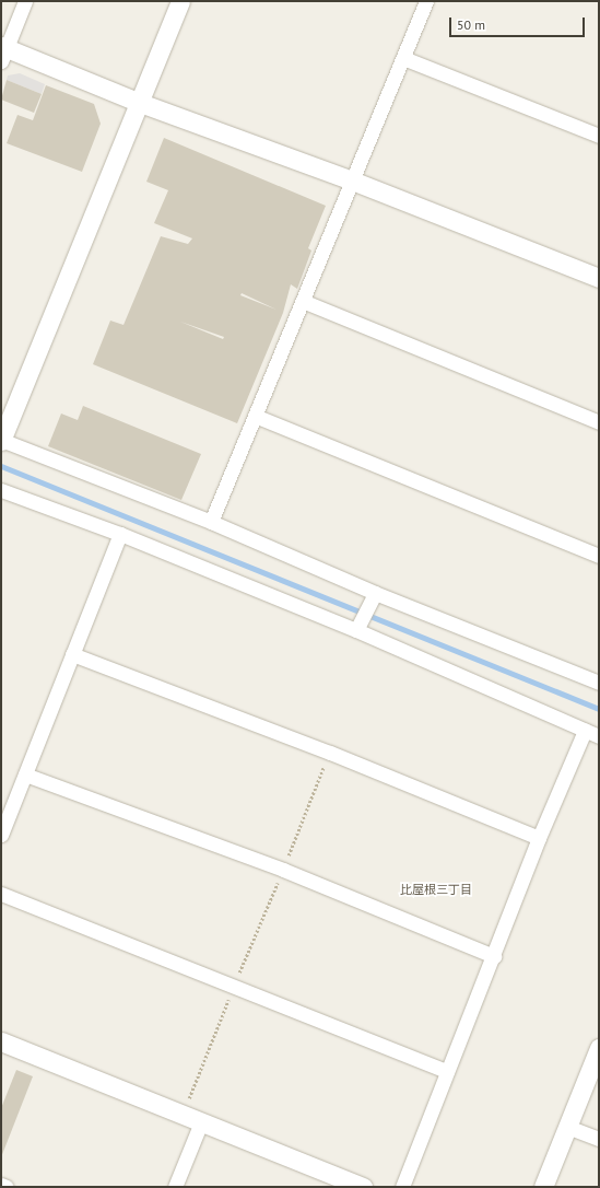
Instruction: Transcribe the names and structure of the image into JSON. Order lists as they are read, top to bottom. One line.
{"districts":["比屋根三丁目"],"scale_bar":"50 m"}
